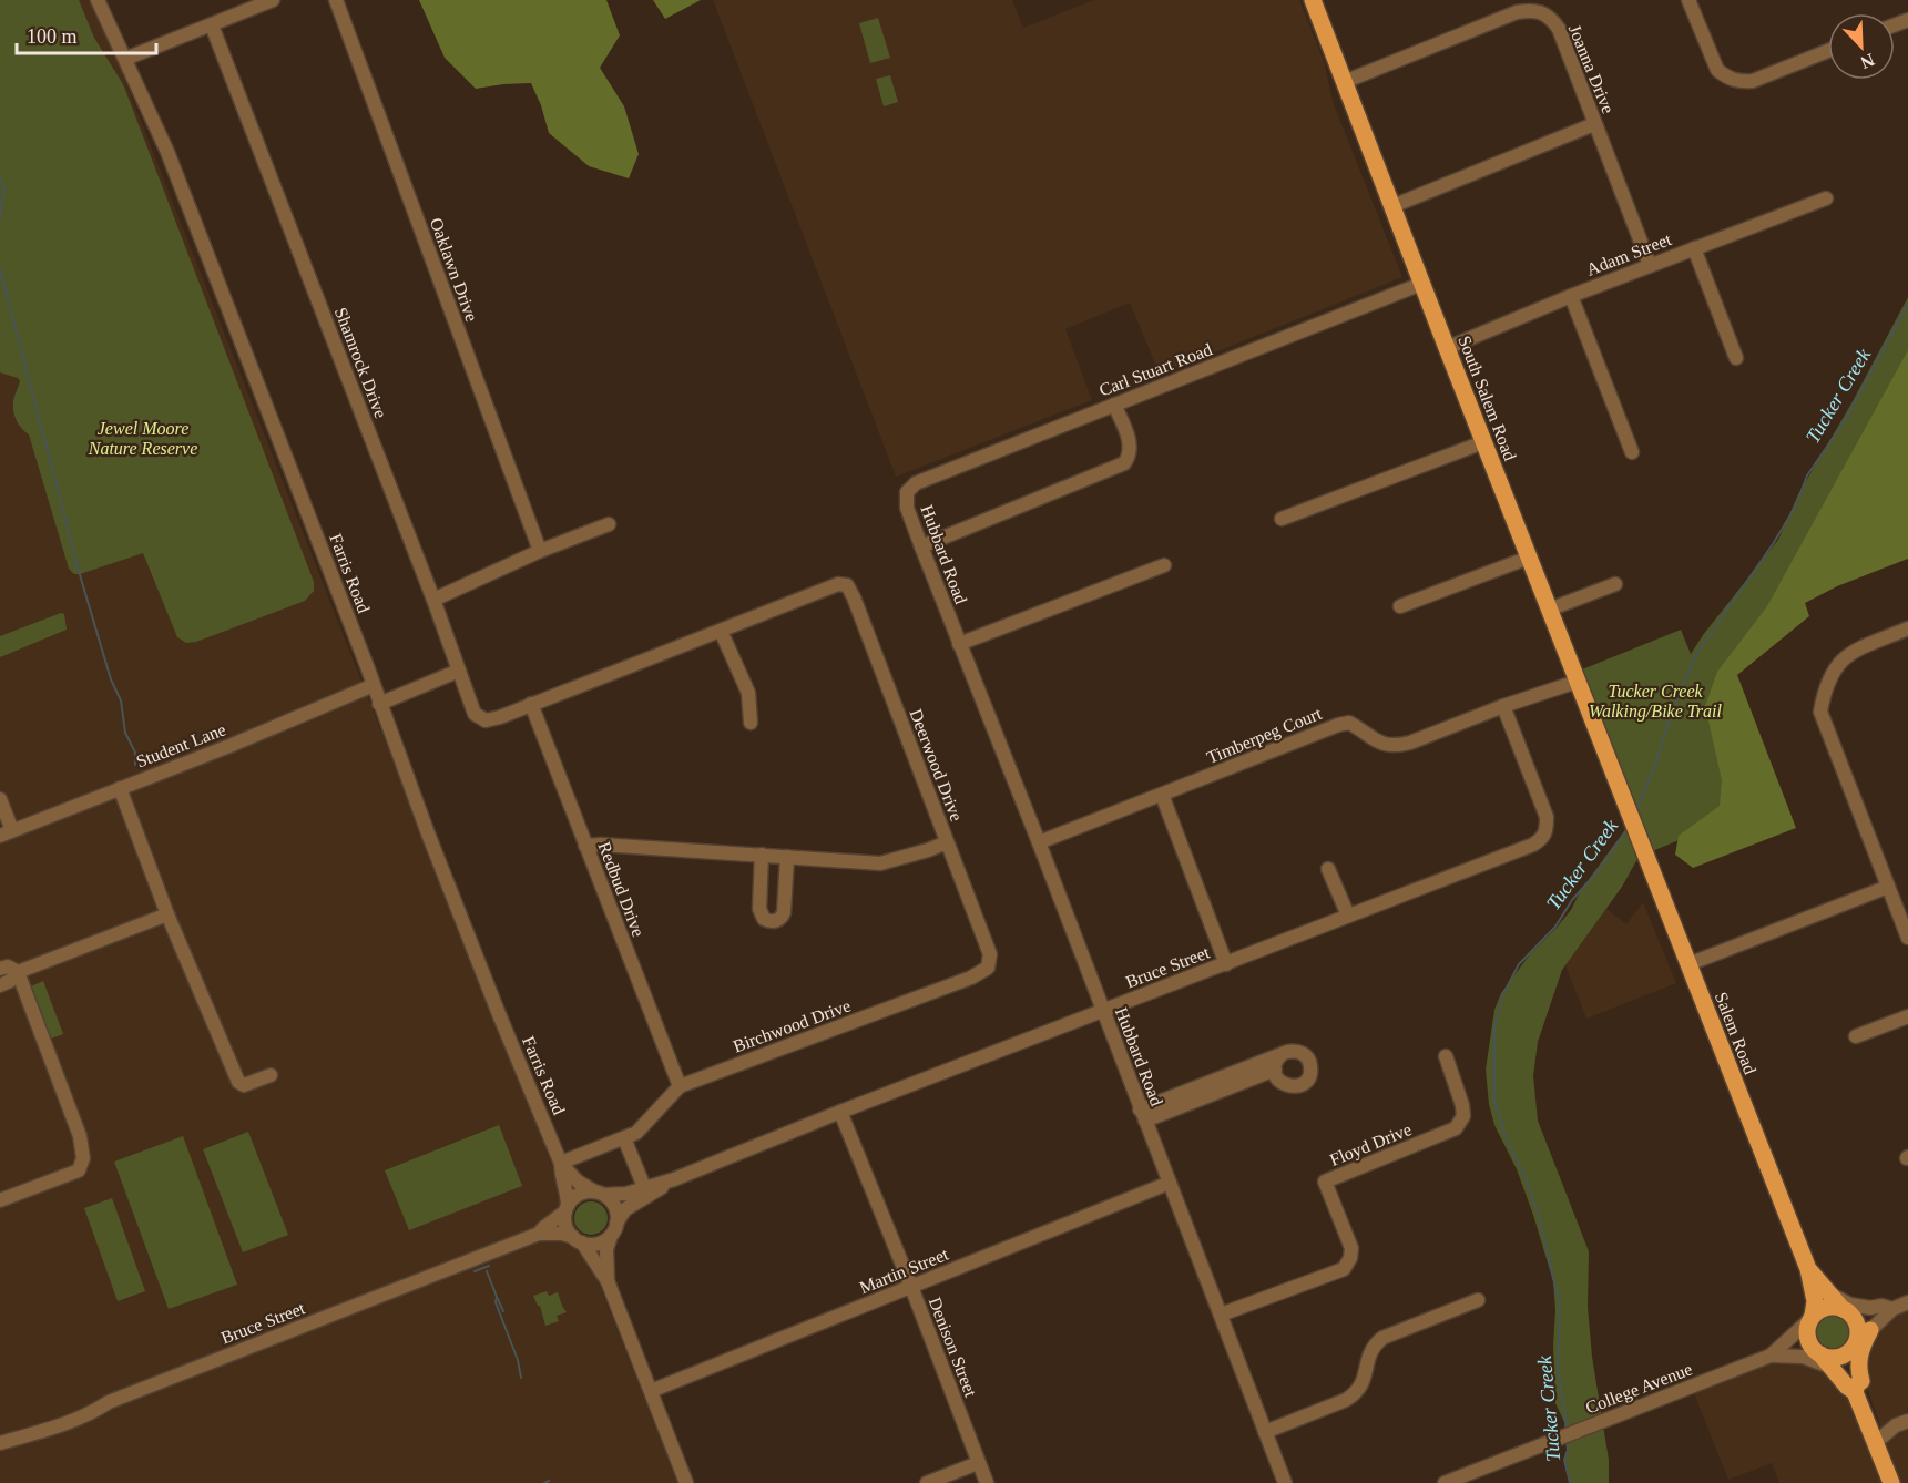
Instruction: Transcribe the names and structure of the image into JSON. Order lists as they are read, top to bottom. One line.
{"streets":{"main road":["South Salem Road","Salem Road"],"street":["Joanna Drive","Adam Street","Oaklawn Drive","Shamrock Drive","Carl Stuart Road","Hubbard Road","Farris Road","Timberpeg Court","Student Lane","Deerwood Drive","Redbud Drive","Bruce Street","Birchwood Drive","Floyd Drive","Martin Street","Denison Street","College Avenue"]},"crossings":[["Joanna Drive","Adam Street"],["Joanna Drive","South Salem Road"],["Adam Street","South Salem Road"],["Shamrock Drive","Redbud Drive"],["Carl Stuart Road","South Salem Road"],["Carl Stuart Road","Hubbard Road"],["South Salem Road","Timberpeg Court"],["South Salem Road","Salem Road"],["Hubbard Road","Timberpeg Court"],["Hubbard Road","Bruce Street"],["Hubbard Road","Floyd Drive"],["Hubbard Road","Martin Street"],["Farris Road","Student Lane"],["Farris Road","Bruce Street"],["Farris Road","Birchwood Drive"],["Timberpeg Court","Bruce Street"],["Deerwood Drive","Birchwood Drive"],["Redbud Drive","Birchwood Drive"],["Bruce Street","Denison Street"],["Salem Road","College Avenue"],["Martin Street","Denison Street"]],"water":["Tucker Creek"],"parks":["Jewel Moore Nature Reserve","Tucker Creek Walking/Bike Trail"],"scale_bar":"100 m","north":"bottom right"}
